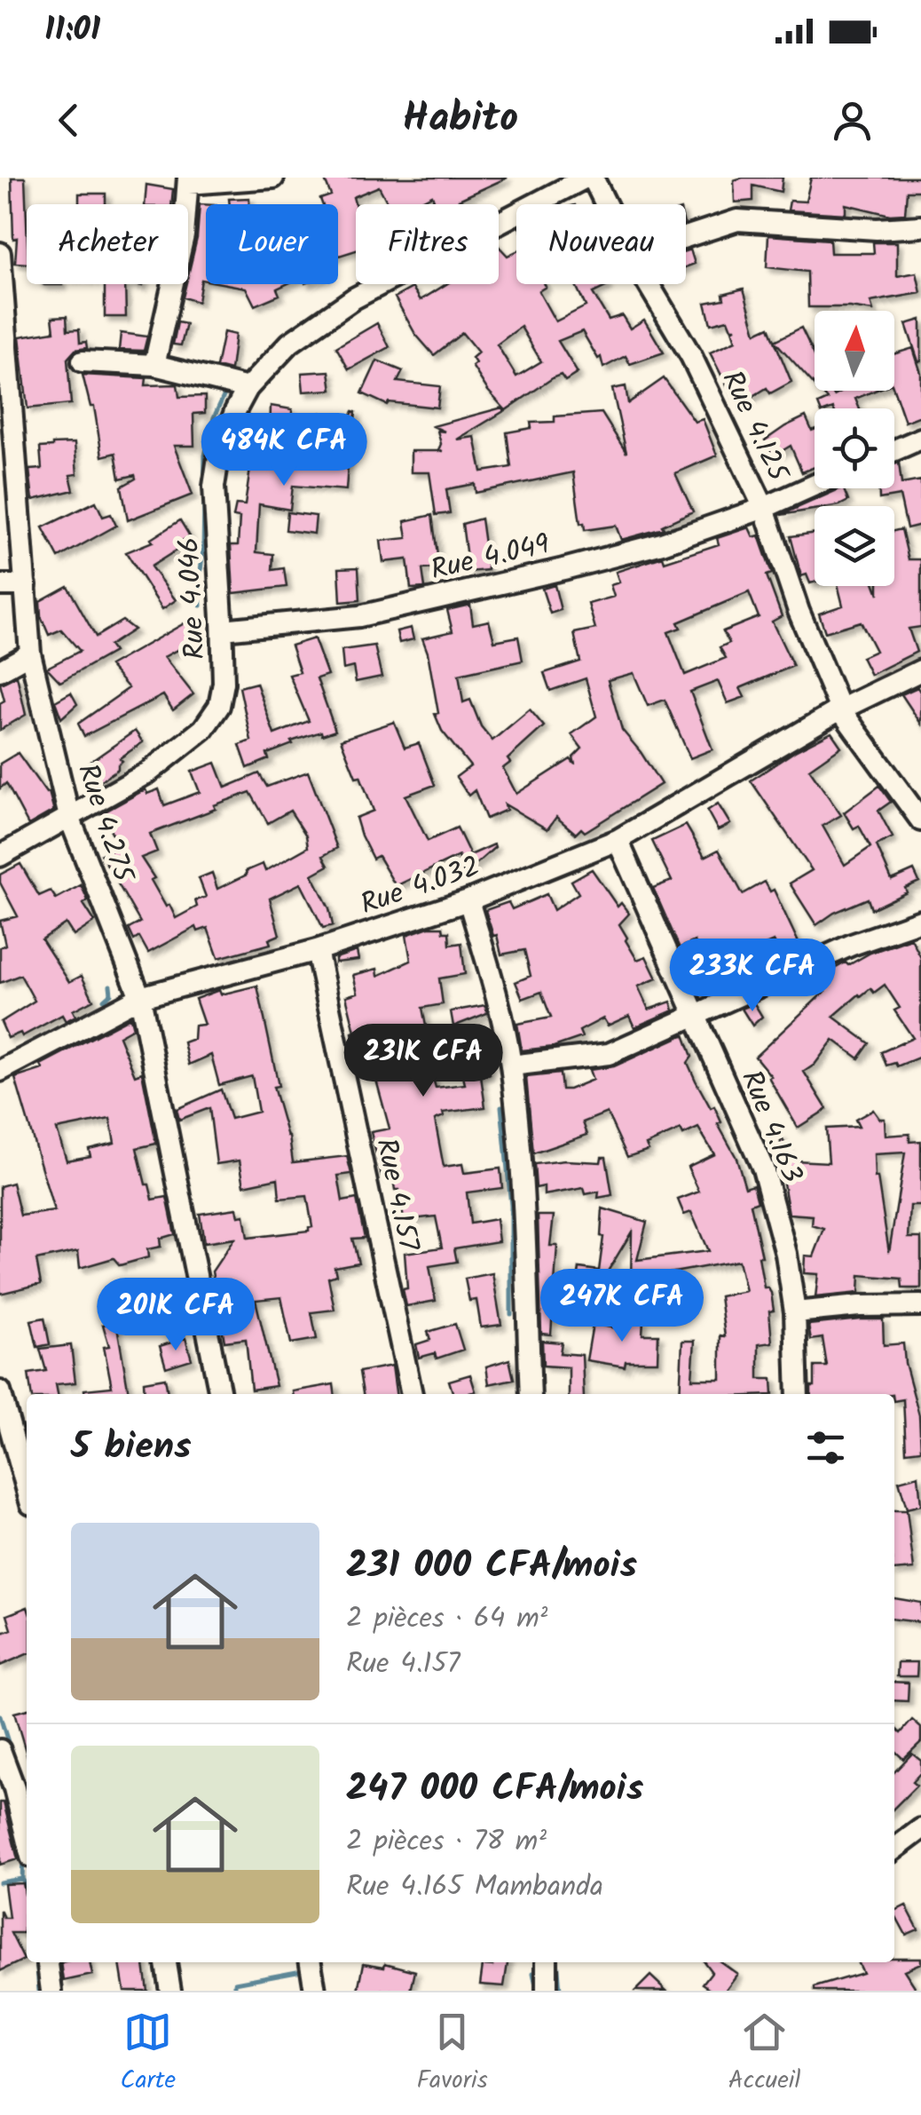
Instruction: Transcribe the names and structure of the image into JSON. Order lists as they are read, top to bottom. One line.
{"streets":{"street":["Rue 4.125","Rue 4.049","Rue 4.046","Rue 4.275","Rue 4.032","Rue 4.163","Rue 4.157"]},"crossings":[["Rue 4.125","Rue 4.049"],["Rue 4.125","Rue 4.046"],["Rue 4.125","Rue 4.032"],["Rue 4.049","Rue 4.046"],["Rue 4.046","Rue 4.275"],["Rue 4.275","Rue 4.032"],["Rue 4.032","Rue 4.163"],["Rue 4.032","Rue 4.157"]],"north":"top","page":{"status":"11:01","header":"Habito","chip":["Acheter","Louer","Filtres","Nouveau"],"price":["484K CFA","233K CFA","231K CFA","247K CFA","201K CFA"],"heading":"5 biens","list":[{"name":"231 000 CFA/mois","note":"2 pièces · 64 m² · Rue 4.157"},{"name":"247 000 CFA/mois","note":"2 pièces · 78 m² · Rue 4.165 Mambanda"}],"tabs":["Carte","Favoris","Accueil"]}}
